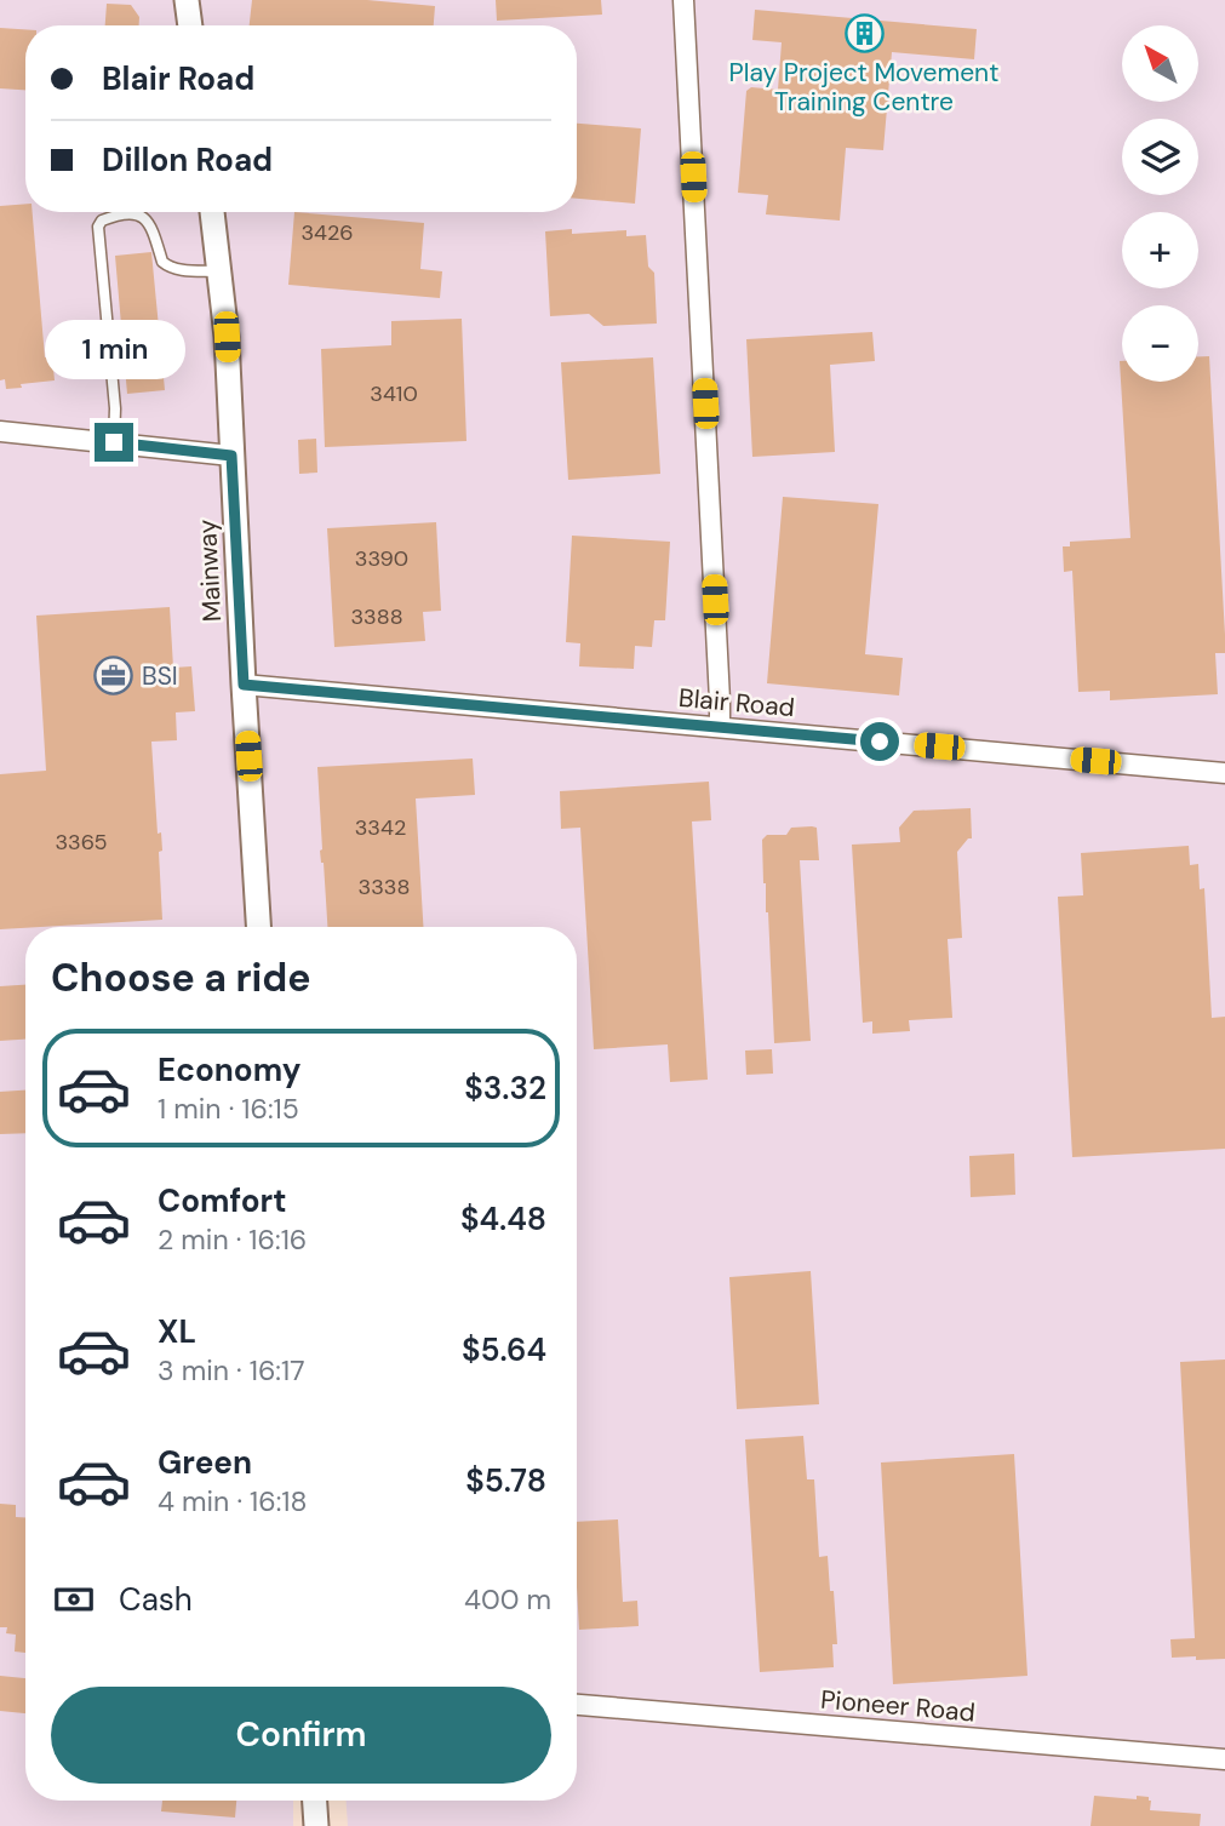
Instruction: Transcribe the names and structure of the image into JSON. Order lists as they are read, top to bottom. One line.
{"streets":{"street":["Mainway","Blair Road","Pioneer Road"]},"crossings":[["Mainway","Blair Road"]],"places":{"building":["Play Project Movement Training Centre"],"office":["BSI"]},"house_numbers":["3426","3410","3390","3388","3342","3365","3338"],"north":"top left","page":{"map_buttons":["+","−"],"banner":["Blair Road","Dillon Road"],"bubble":"1 min","heading":"Choose a ride","list":[{"name":"Economy","note":"1 min · 16:15","value":"$3.32"},{"name":"Comfort","note":"2 min · 16:16","value":"$4.48"},{"name":"XL","note":"3 min · 16:17","value":"$5.64"},{"name":"Green","note":"4 min · 16:18","value":"$5.78"}],"pay":["Cash","400 m"],"buttons":"Confirm"}}
